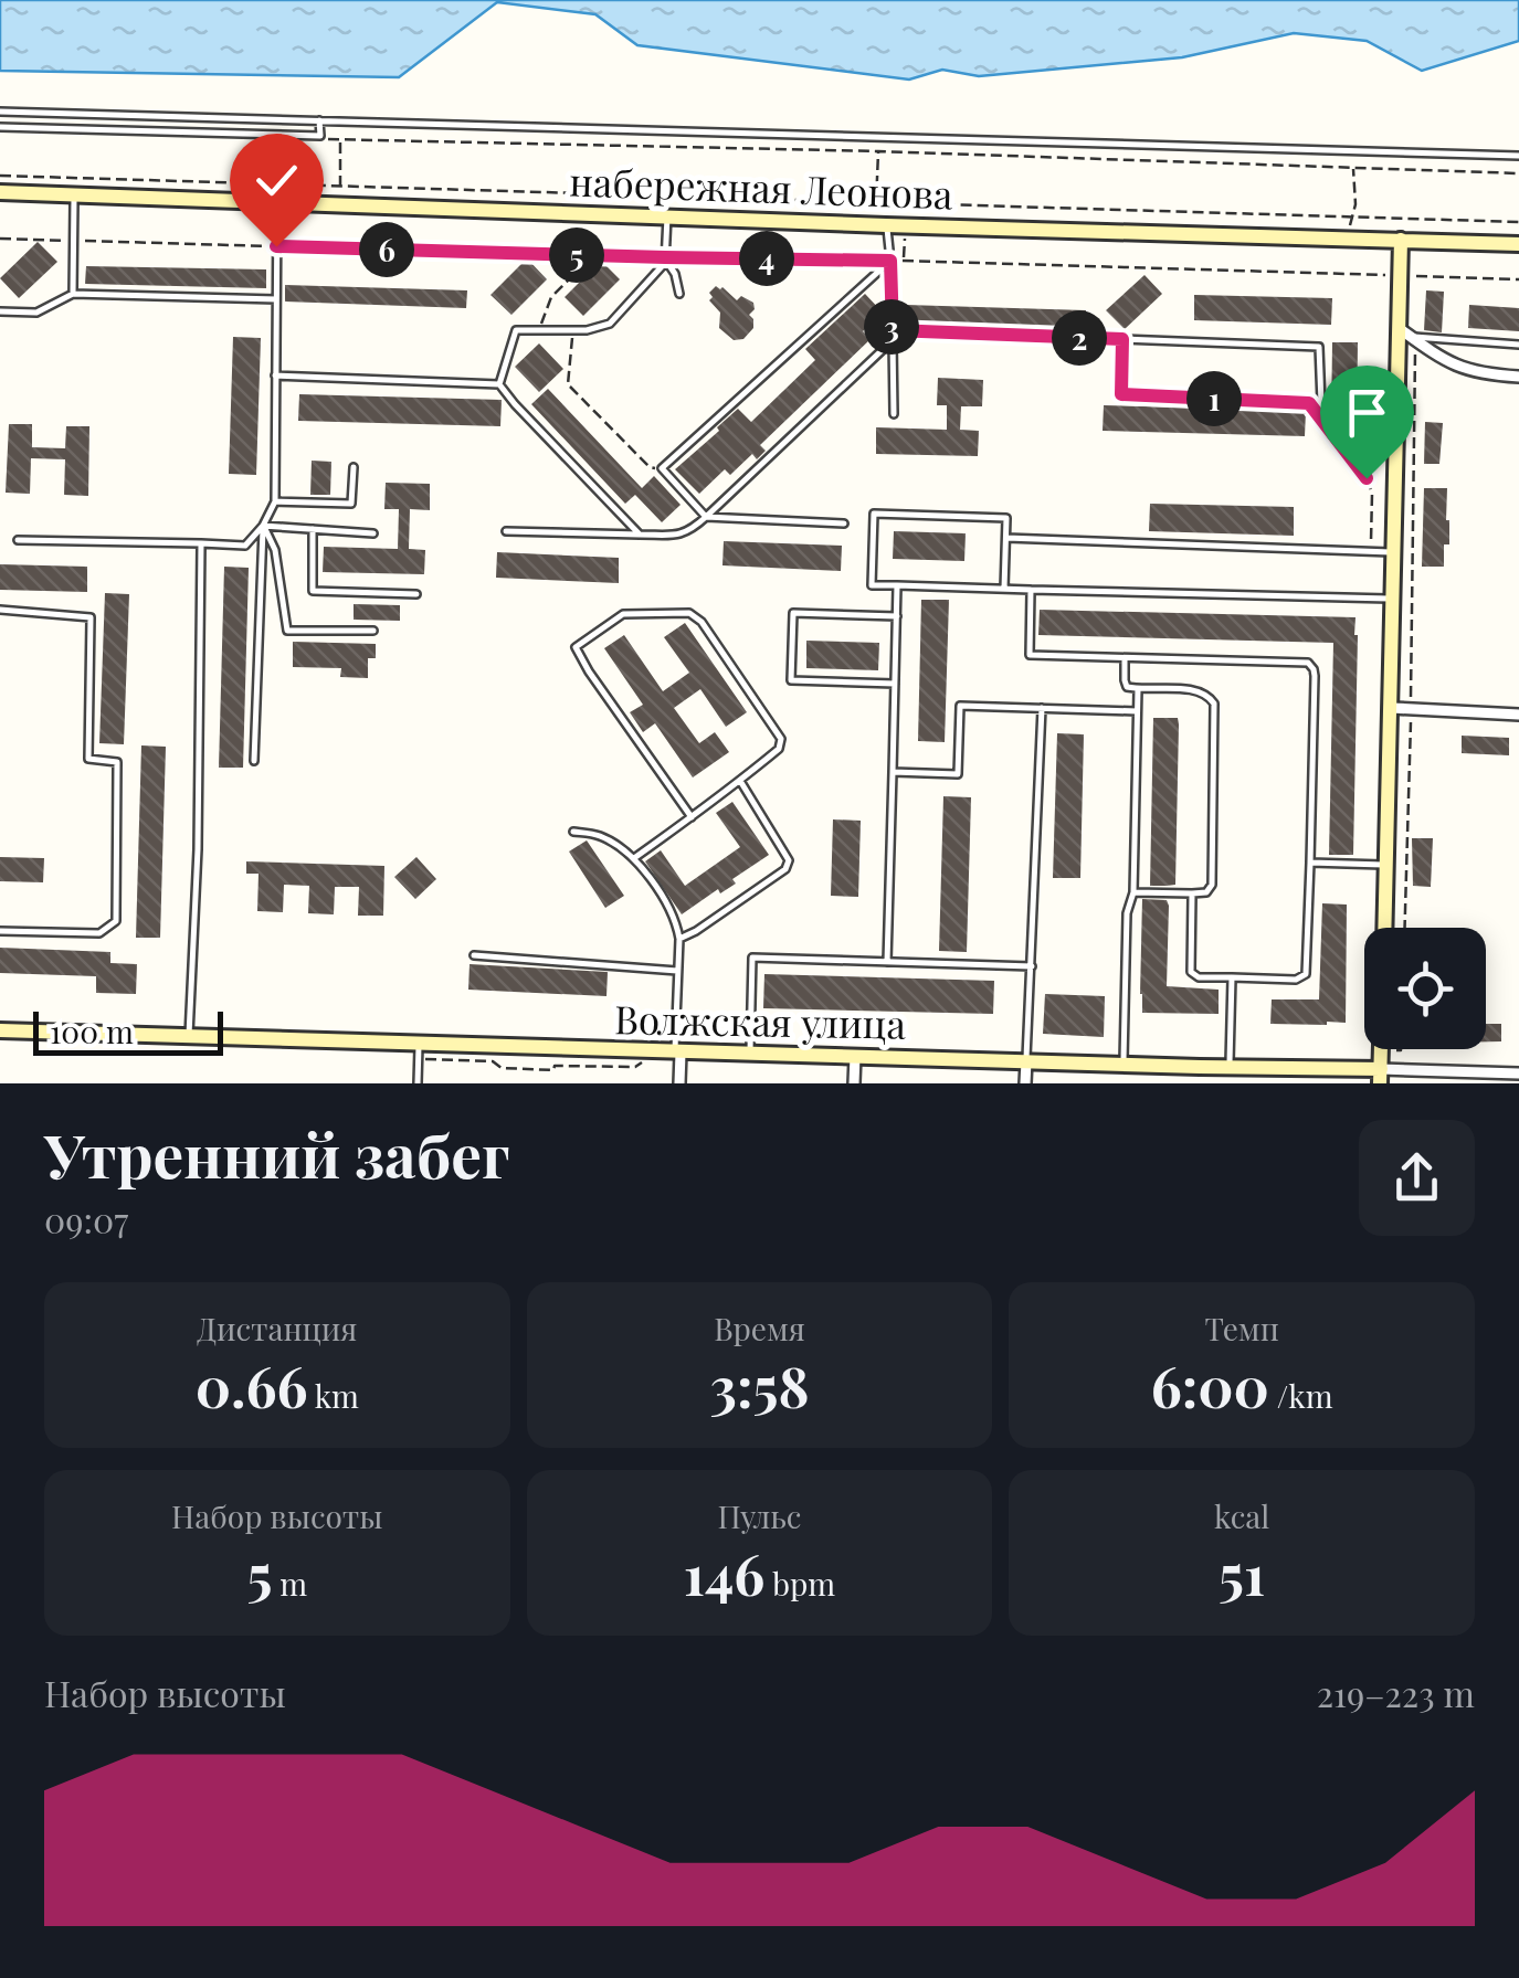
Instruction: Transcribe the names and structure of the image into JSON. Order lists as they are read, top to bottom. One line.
{"streets":{"street":["набережная Леонова","Волжская улица"]},"scale_bar":"100 m","page":{"pins":["6","5","4","3","2","1"],"scale":"100 m","heading":["Утренний забег","09:07"],"stats":[["Дистанция","0.66 km"],["Время","3:58"],["Темп","6:00 /km"],["Набор высоты","5 m"],["Пульс","146 bpm"],["kcal","51"]],"chart":["Набор высоты","219–223 m"]}}
